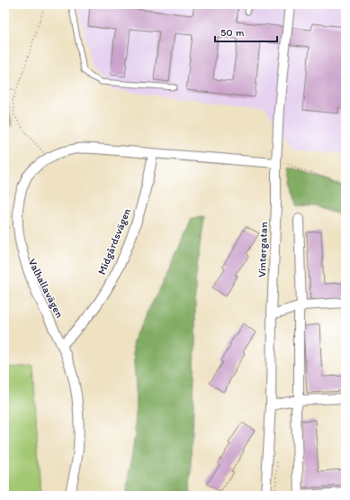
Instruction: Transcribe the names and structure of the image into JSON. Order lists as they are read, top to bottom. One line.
{"streets":{"street":["Midgårdsvägen","Vintergatan","Valhallavägen"]},"crossings":[["Midgårdsvägen","Valhallavägen"],["Vintergatan","Valhallavägen"]],"scale_bar":"50 m"}
